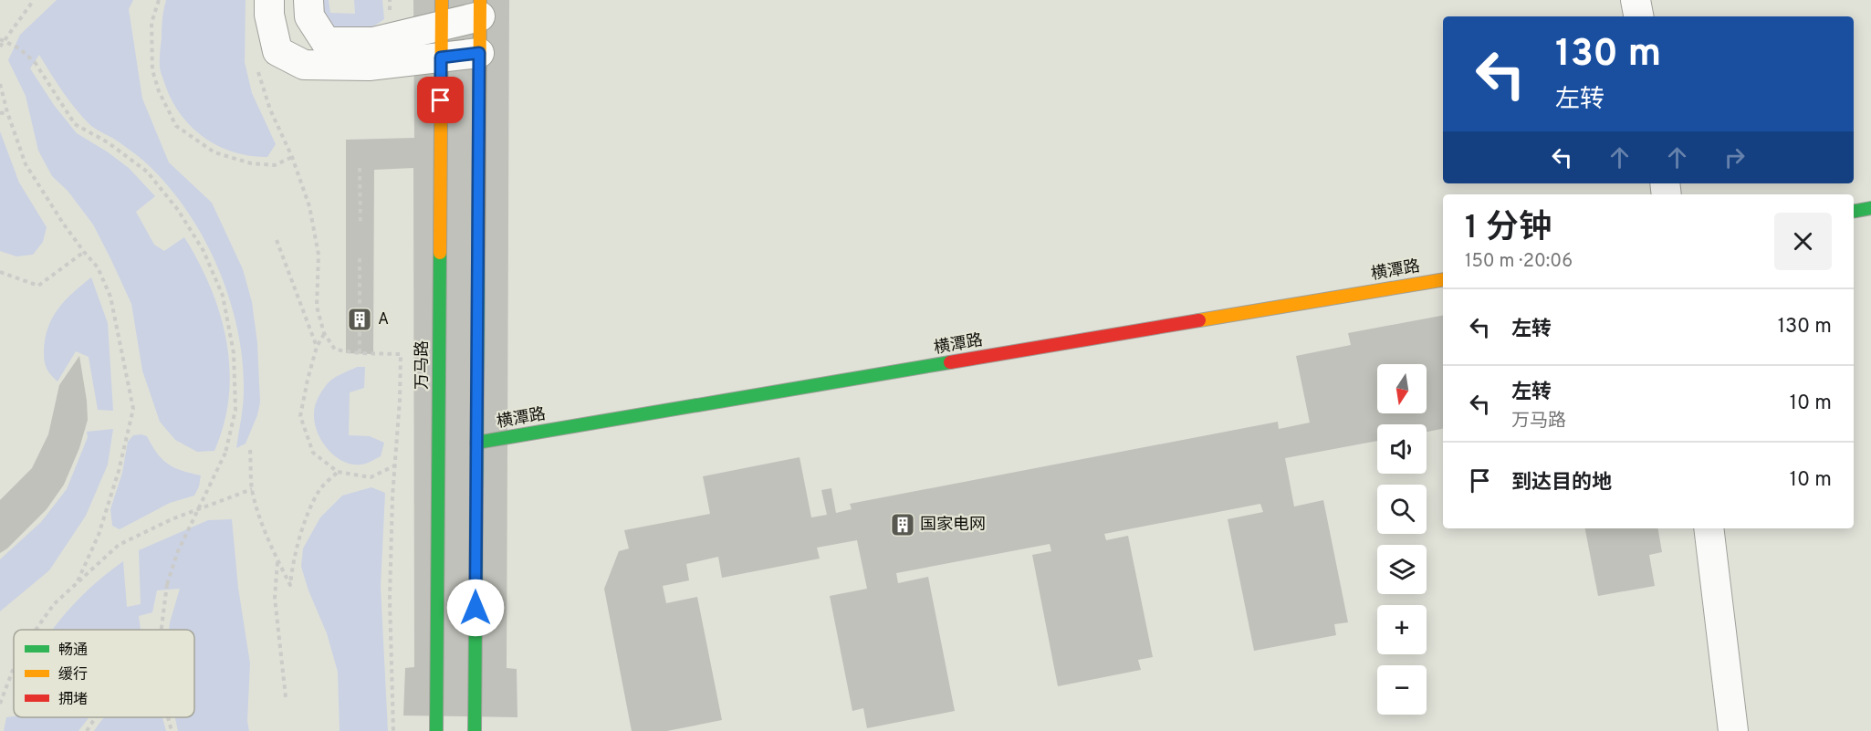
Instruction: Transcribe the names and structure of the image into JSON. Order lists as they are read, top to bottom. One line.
{"streets":{"main road":["横潭路","万马路"]},"places":{"building":["A","国家电网"]},"legend":["畅通","缓行","拥堵"],"north":"bottom","page":{"turn":["130 m","左转"],"heading":["1 分钟","150 m · 20:06"],"list":[{"name":"左转","value":"130 m"},{"name":"左转","note":"万马路","value":"10 m"},{"name":"到达目的地","value":"10 m"}],"map_buttons":["+","−"]}}
